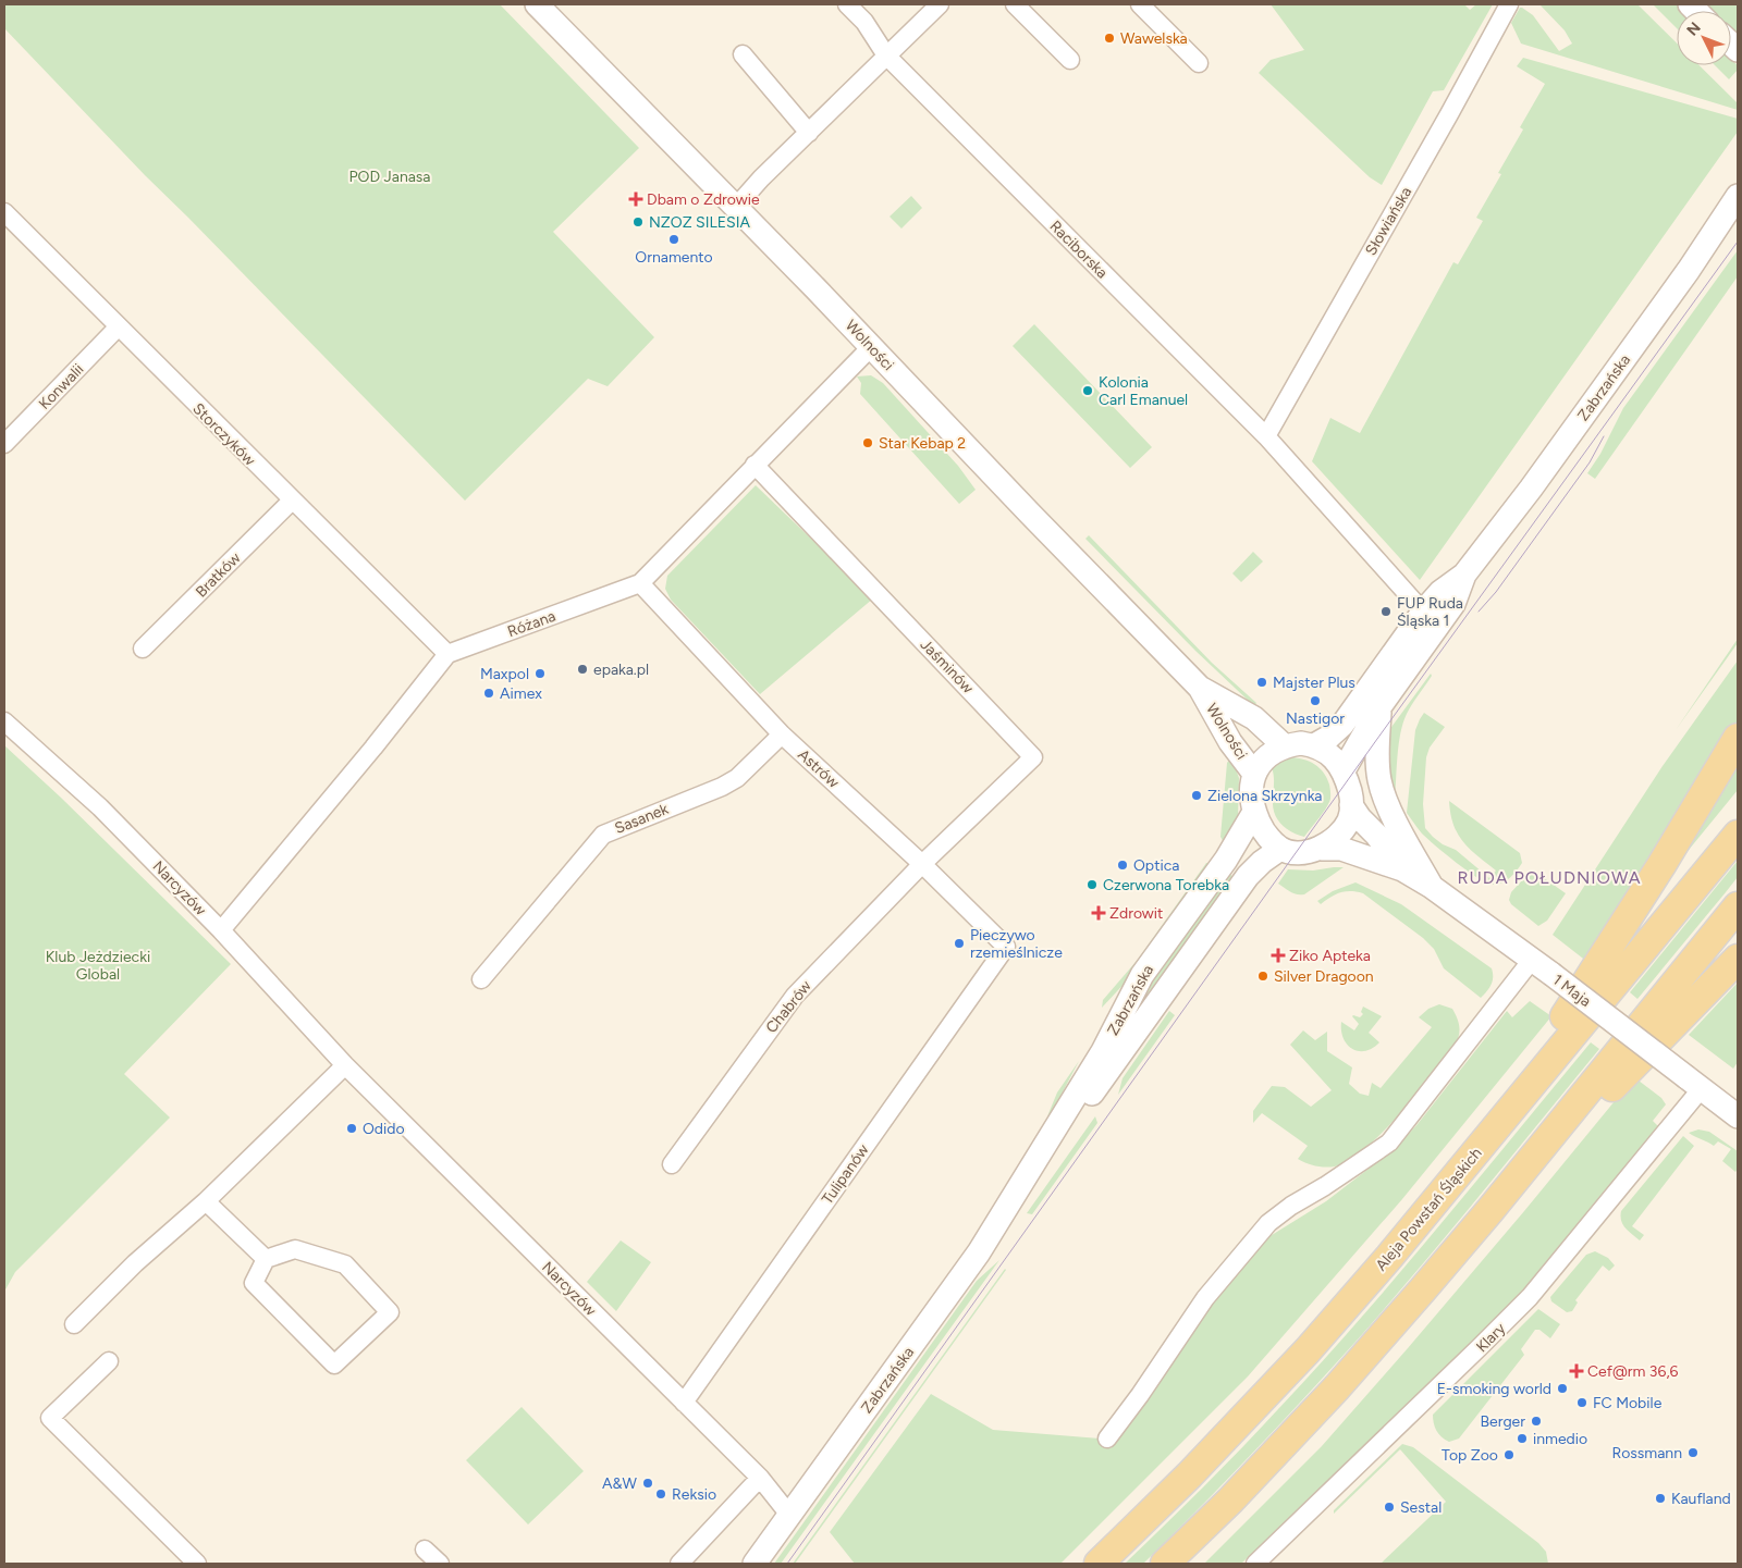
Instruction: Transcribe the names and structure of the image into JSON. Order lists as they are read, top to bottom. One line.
{"streets":{"main road":["Aleja Powstań Śląskich"],"street":["Słowiańska","Raciborska","Wolności","Konwalii","Zabrzańska","Storczyków","Bratków","Różana","Jaśminów","Astrów","Sasanek","Narcyzów","1 Maja","Chabrów","Tulipanów","Klary"]},"crossings":[["Słowiańska","Raciborska"],["Raciborska","Zabrzańska"],["Wolności","Zabrzańska"],["Wolności","Różana"],["Wolności","1 Maja"],["Konwalii","Storczyków"],["Zabrzańska","Narcyzów"],["Zabrzańska","1 Maja"],["Storczyków","Bratków"],["Storczyków","Różana"],["Różana","Jaśminów"],["Różana","Astrów"],["Jaśminów","Astrów"],["Jaśminów","Chabrów"],["Astrów","Sasanek"],["Astrów","Chabrów"],["Astrów","Tulipanów"],["Narcyzów","Tulipanów"],["1 Maja","Klary"]],"districts":["RUDA POŁUDNIOWA"],"parks":["POD Janasa","Klub Jeżdziecki Global"],"places":{"other":["Wawelska","NZOZ SILESIA","Ornamento","Kolonia Carl Emanuel","Star Kebap 2","FUP Ruda Śląska 1","epaka.pl","Maxpol","Majster Plus","Aimex","Nastigor","Zielona Skrzynka","Optica","Czerwona Torebka","Pieczywo rzemieślnicze","Silver Dragoon","Odido","E-smoking world","FC Mobile","Berger","inmedio","Rossmann","Top Zoo","A&W","Reksio","Kaufland","Sestal"],"health":["Dbam o Zdrowie","Zdrowit","Ziko Apteka","Cef@rm 36,6"]},"north":"top left"}
